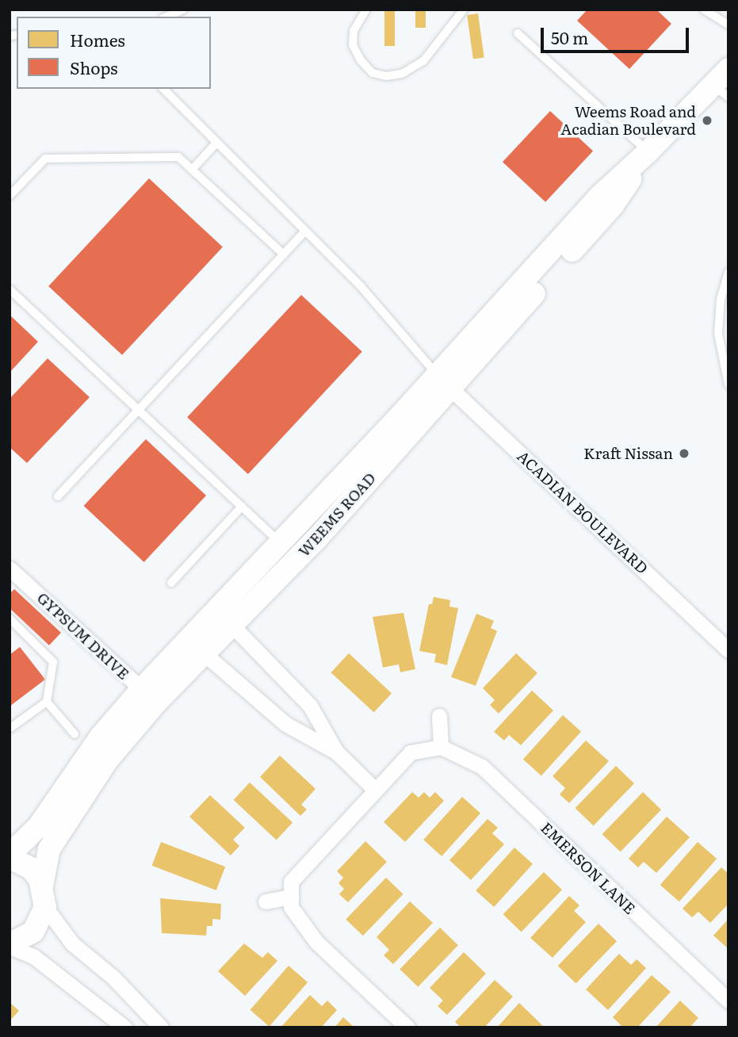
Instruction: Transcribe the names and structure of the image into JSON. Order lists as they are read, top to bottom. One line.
{"streets":{"street":["ACADIAN BOULEVARD","WEEMS ROAD","GYPSUM DRIVE","EMERSON LANE"]},"crossings":[["ACADIAN BOULEVARD","WEEMS ROAD"],["WEEMS ROAD","GYPSUM DRIVE"]],"places":["Weems Road and Acadian Boulevard","Kraft Nissan"],"legend":["Homes","Shops"],"scale_bar":"50 m"}
